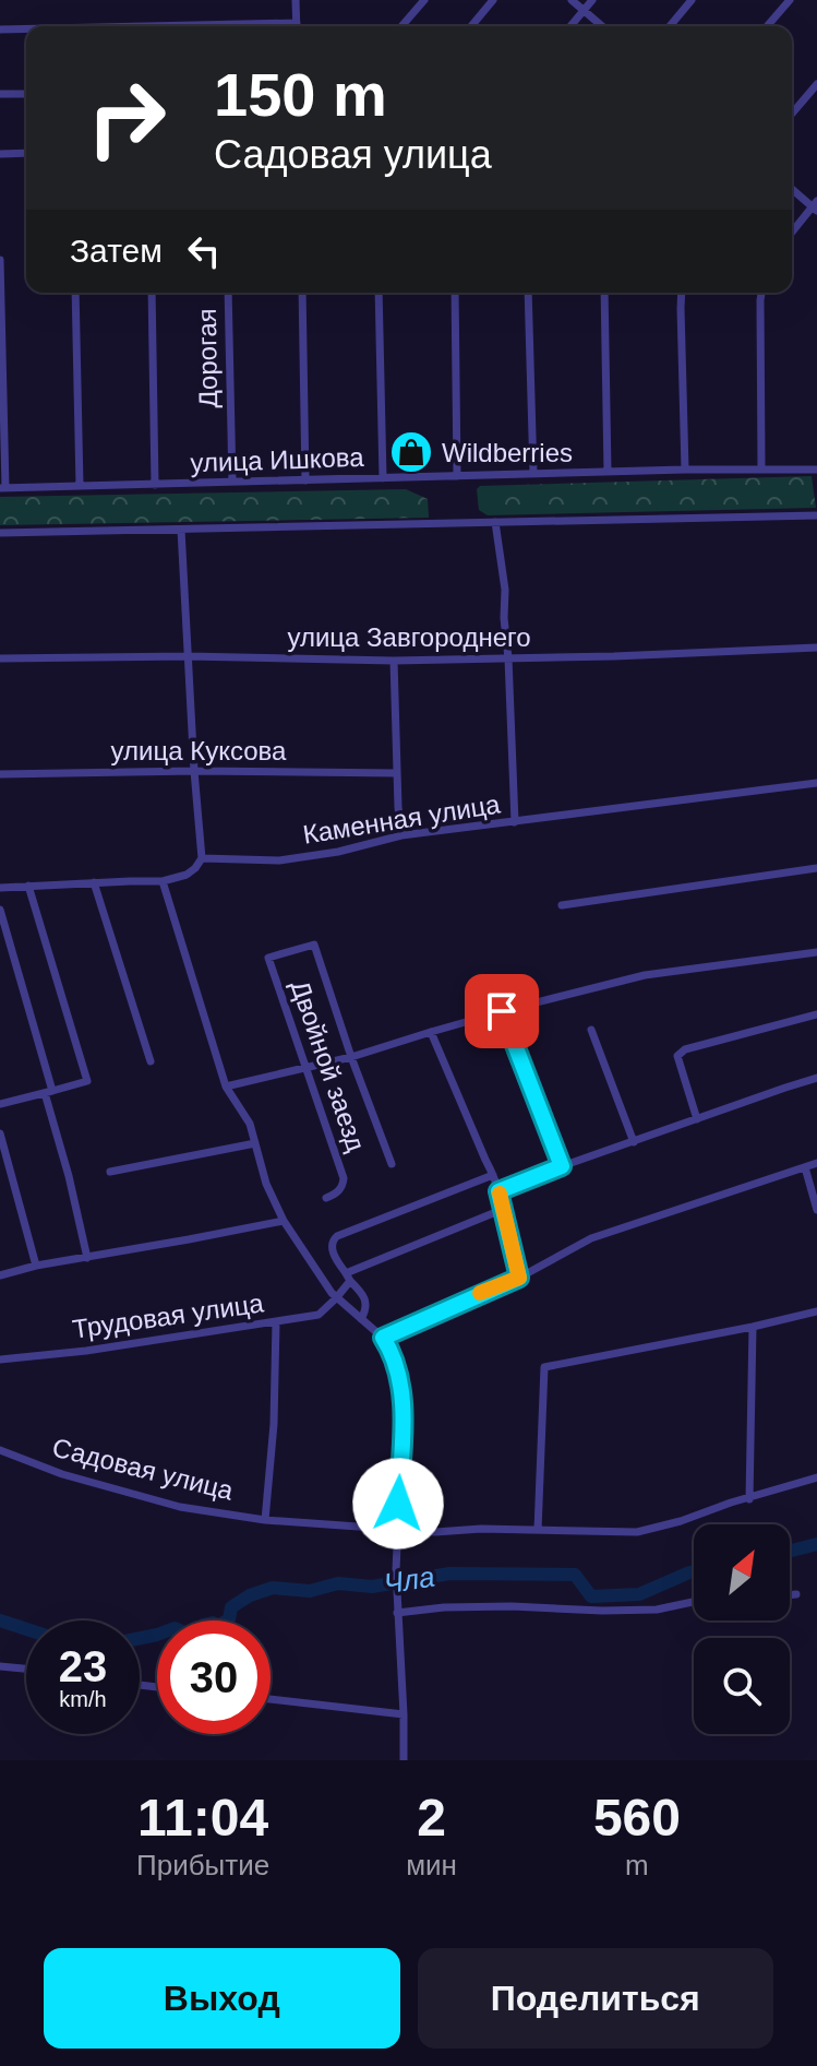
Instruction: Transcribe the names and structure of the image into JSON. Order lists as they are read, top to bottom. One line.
{"streets":{"street":["Дорогая","улица Ишкова","улица Завгороднего","улица Куксова","Каменная улица","Двойной заезд","Трудовая улица","Садовая улица"]},"crossings":[["Дорогая","улица Ишкова"]],"water":["Чла"],"places":{"shop":["Wildberries"]},"north":"top right","page":{"turn":["150 m","Садовая улица"],"then":"Затем","speed":"23 km/h","limit":"30","eta":["11:04","Прибытие","2","мин","560","m"],"buttons":["Выход","Поделиться"]}}
